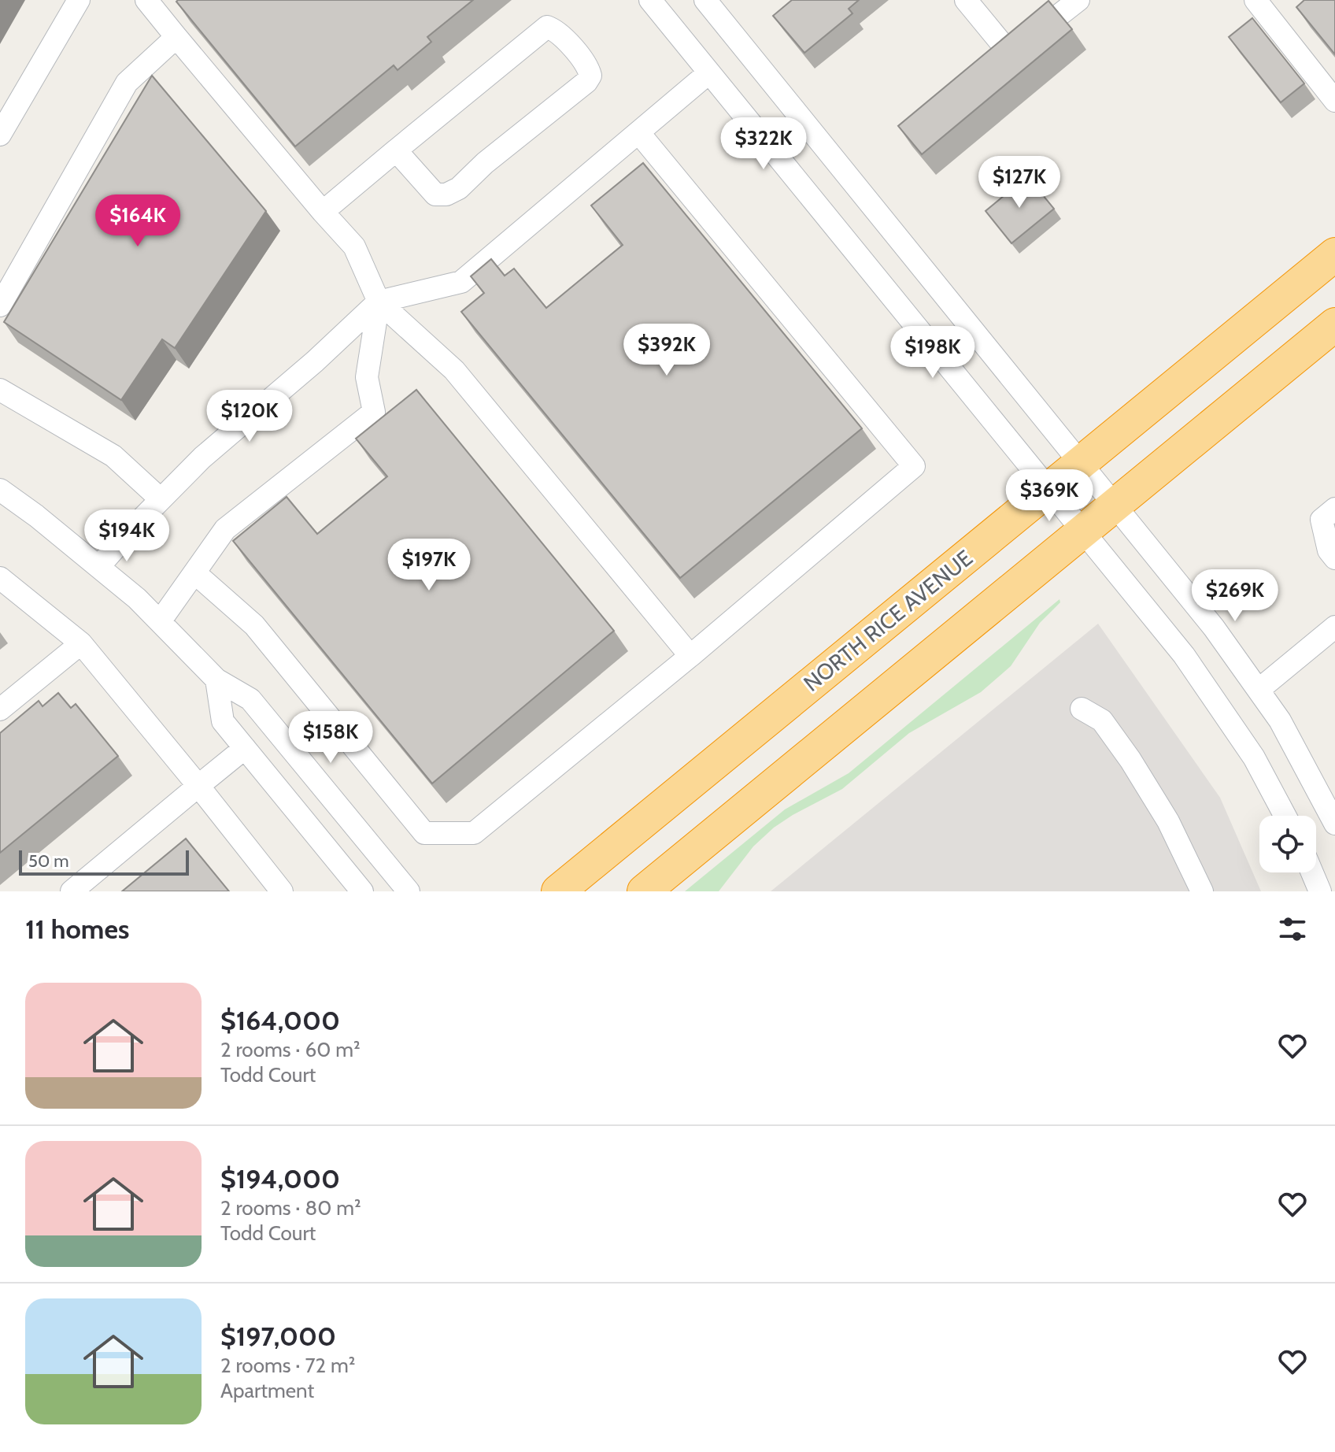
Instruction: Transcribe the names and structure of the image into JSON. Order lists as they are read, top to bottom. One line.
{"streets":{"highway":["NORTH RICE AVENUE"]},"scale_bar":"50 m","page":{"price":["$322K","$127K","$164K","$392K","$198K","$120K","$369K","$194K","$197K","$269K","$158K"],"scale":"50 m","heading":"11 homes","list":[{"name":"$164,000","note":"2 rooms · 60 m² · Todd Court"},{"name":"$194,000","note":"2 rooms · 80 m² · Todd Court"},{"name":"$197,000","note":"2 rooms · 72 m² · Apartment"}]}}
